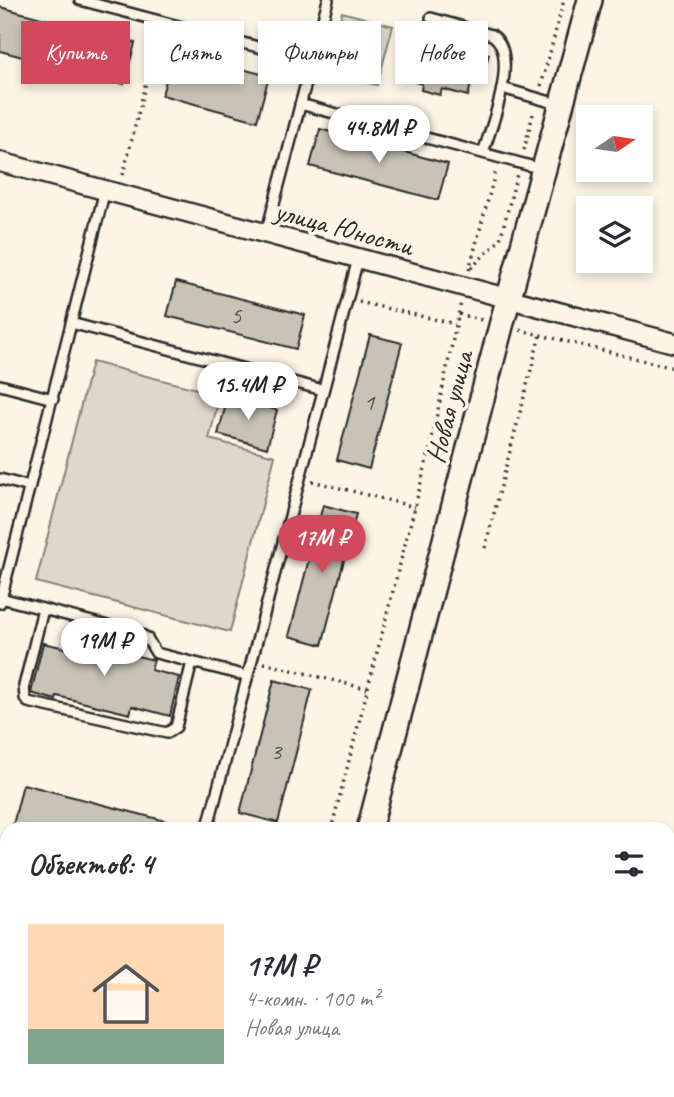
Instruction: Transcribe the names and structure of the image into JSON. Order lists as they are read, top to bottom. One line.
{"streets":{"street":["улица Юности","Новая улица"]},"crossings":[["улица Юности","Новая улица"]],"house_numbers":["5","1","3"],"north":"right","page":{"chip":["Купить","Снять","Фильтры","Новое"],"price":["44.8M ₽","15.4M ₽","17M ₽","19M ₽"],"heading":"Объектов: 4","list":[{"name":"17M ₽","note":"4-комн. · 100 m² · Новая улица"}]}}
